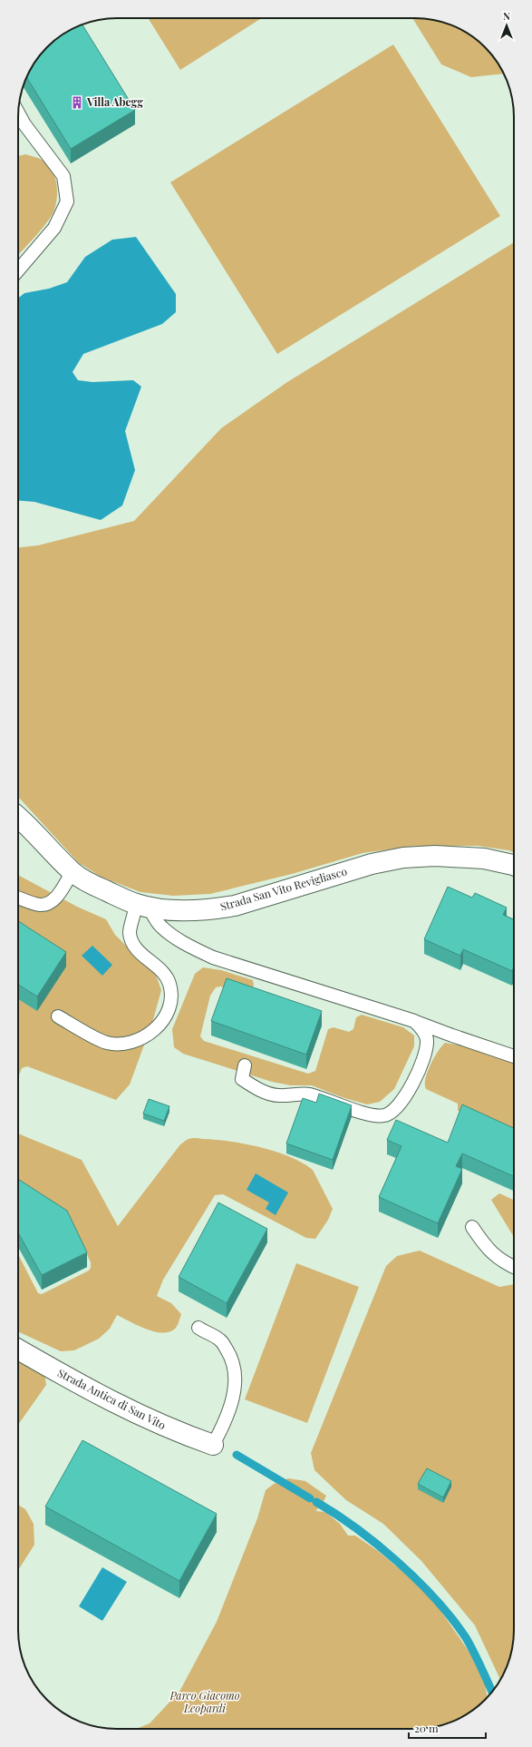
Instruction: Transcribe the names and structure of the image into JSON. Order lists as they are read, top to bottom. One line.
{"streets":{"street":["Strada San Vito Revigliasco","Strada Antica di San Vito"]},"parks":["Parco Giacomo Leopardi"],"places":{"building":["Villa Abegg"]},"scale_bar":"20 m","north":"top"}
